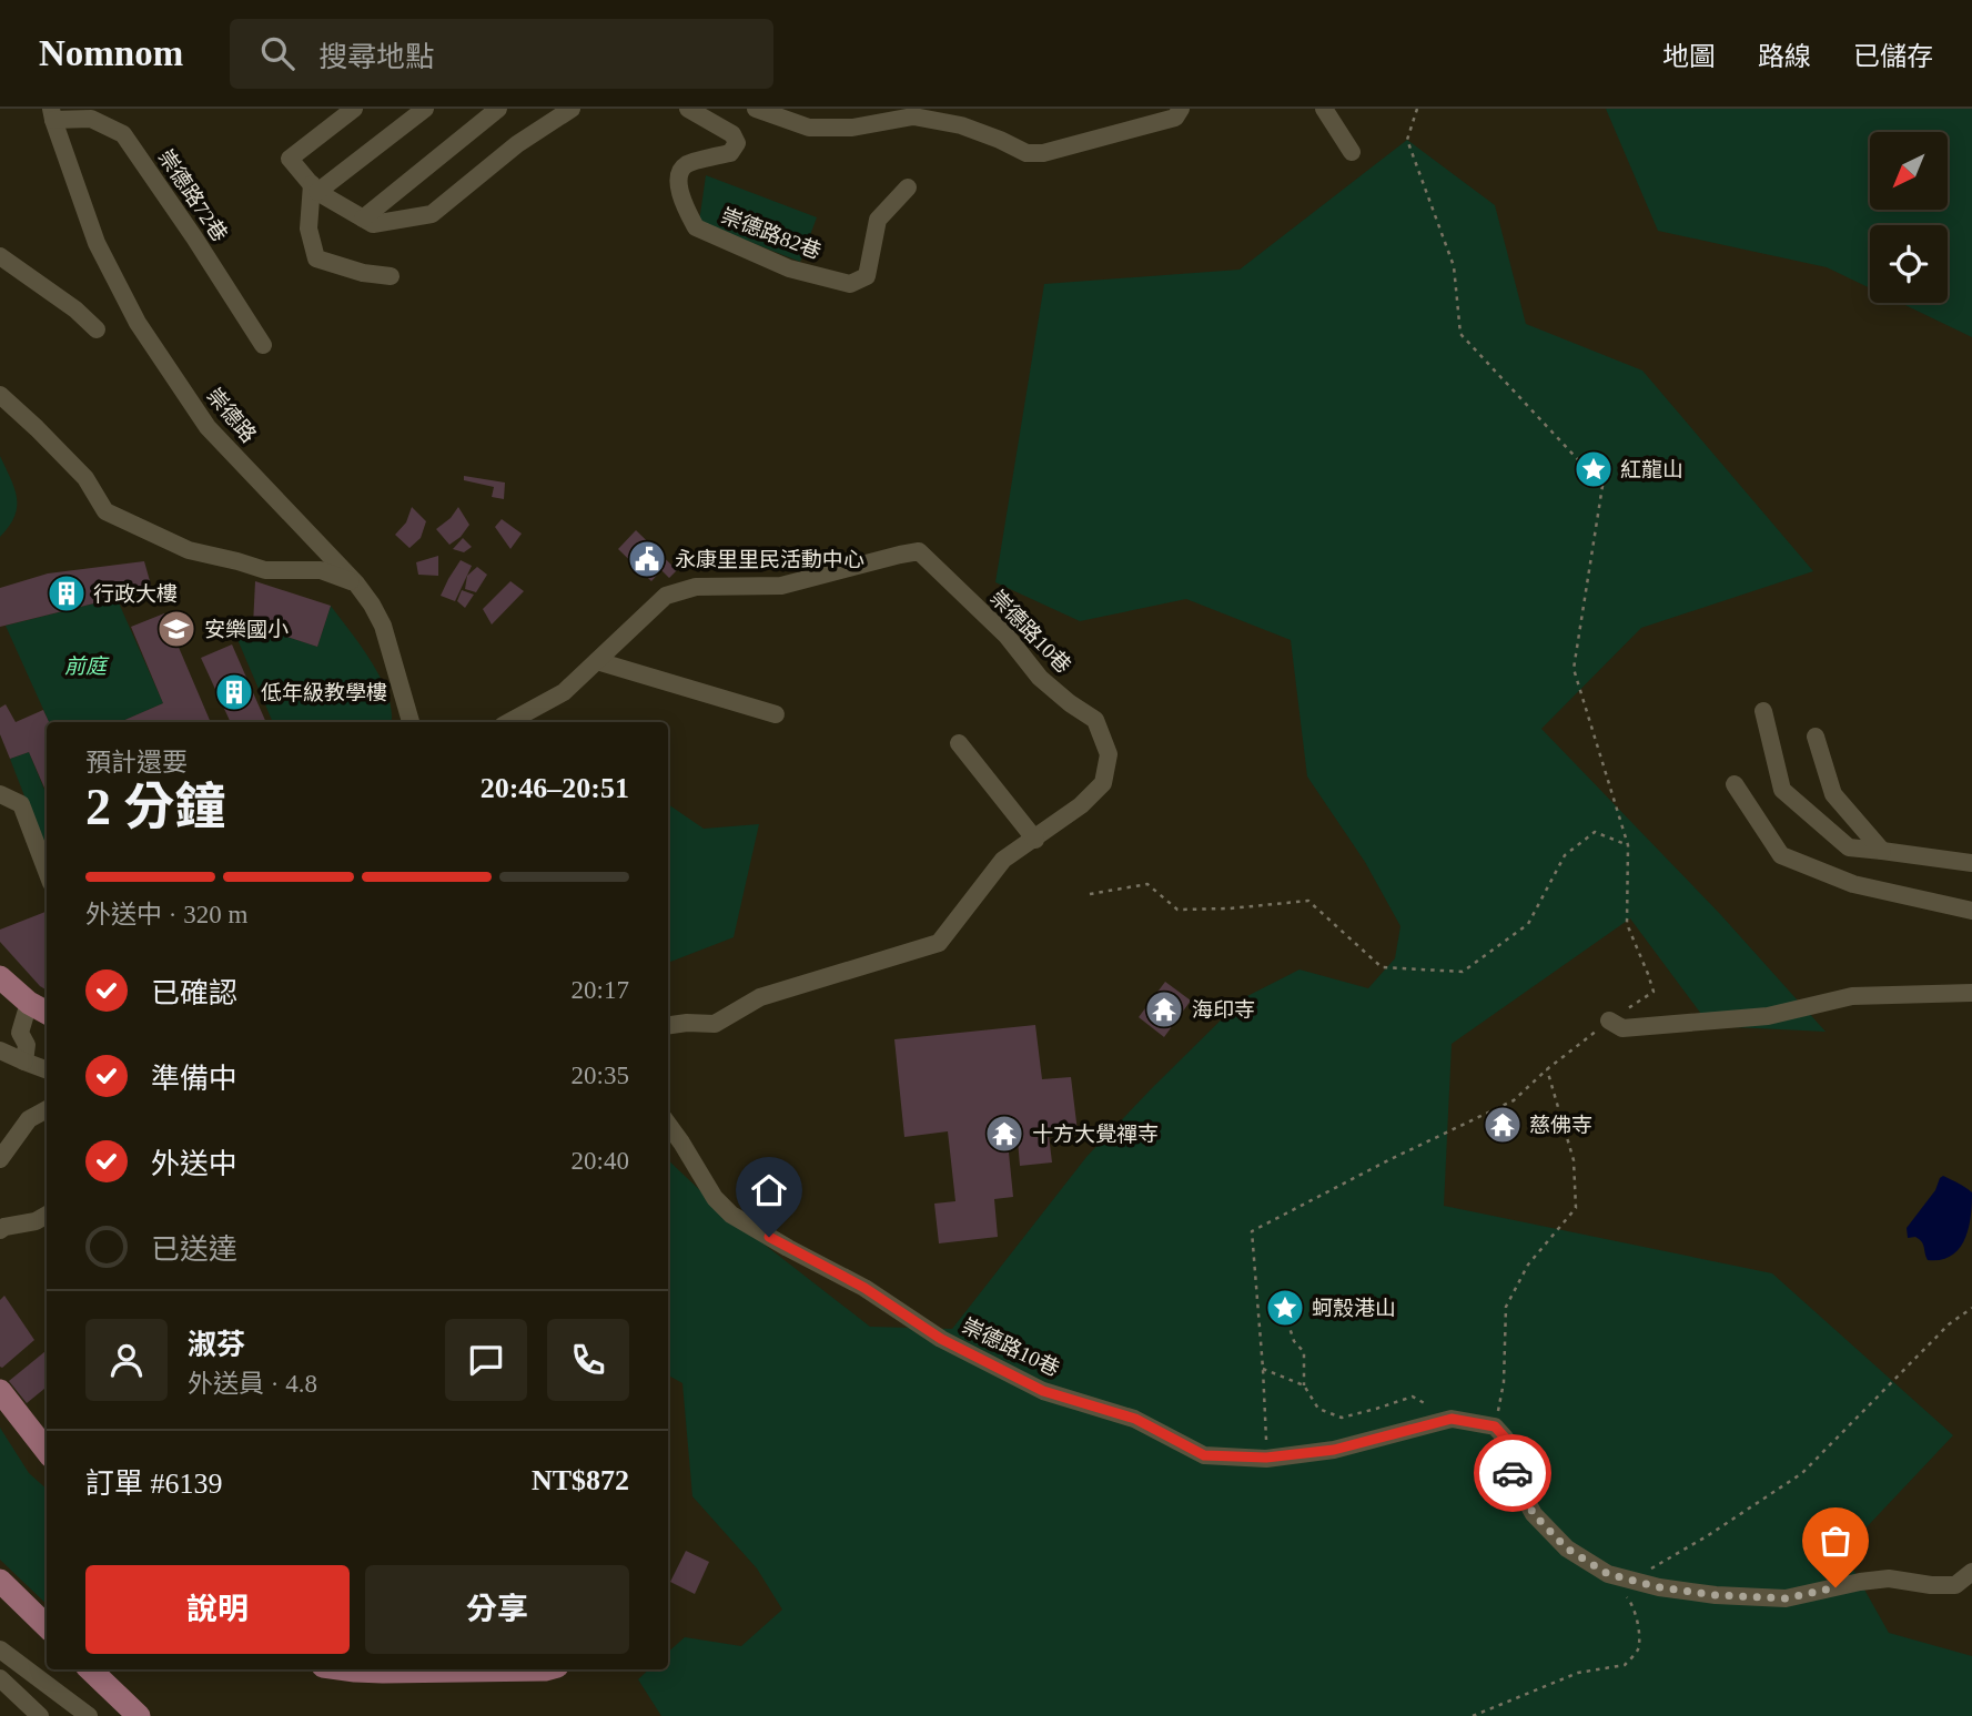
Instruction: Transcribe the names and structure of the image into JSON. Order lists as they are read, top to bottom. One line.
{"streets":{"street":["崇德路72巷","崇德路82巷","崇德路","崇德路10巷"]},"crossings":[["崇德路72巷","崇德路"]],"parks":["前庭"],"places":{"place":["紅龍山","蚵殼港山"],"public building":["永康里里民活動中心"],"building":["行政大樓","低年級教學樓"],"school or university":["安樂國小"],"temple":["海印寺","慈佛寺","十方大覺禪寺"]},"north":"bottom left","page":{"header":"Nomnom","search":"搜尋地點","nav":["地圖","路線","已儲存"],"heading":["2 分鐘","預計還要","20:46–20:51"],"panel":["淑芬","外送員 · 4.8","訂單 #6139","NT$872"],"bar":"外送中 · 320 m","list":[["已確認","20:17"],["準備中","20:35"],["外送中","20:40"],"已送達"],"buttons":["說明","分享"]}}
